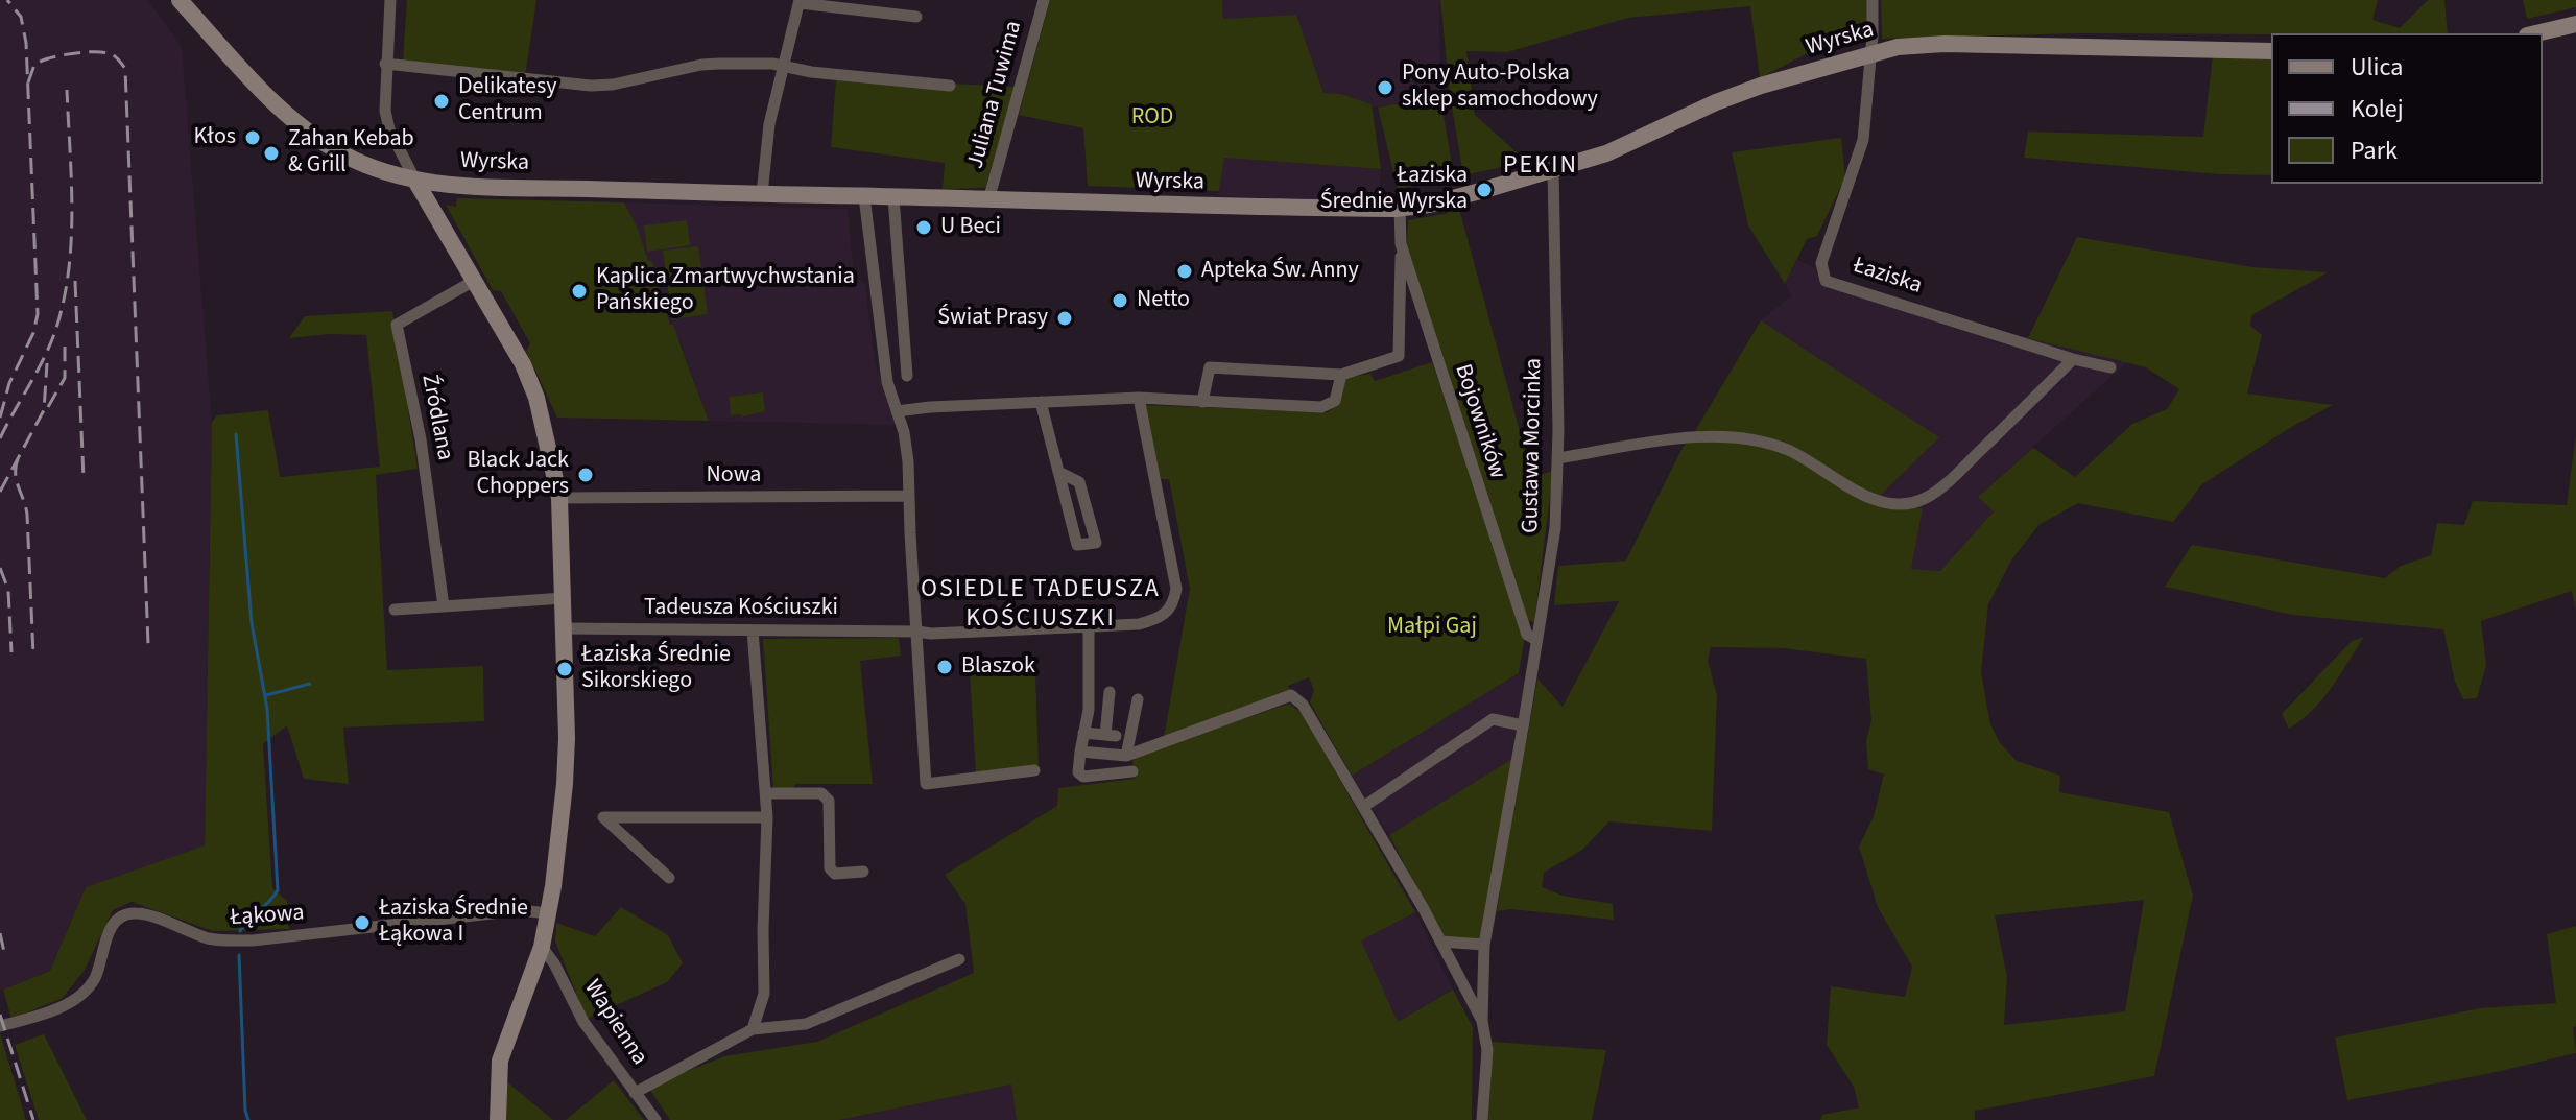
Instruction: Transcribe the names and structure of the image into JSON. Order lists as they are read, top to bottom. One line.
{"streets":{"street":["Wyrska","Juliana Tuwima","Łaziska","Źródlana","Bojowników","Gustawa Morcinka","Nowa","Tadeusza Kościuszki","Łąkowa","Wapienna"]},"crossings":[["Wyrska","Juliana Tuwima"],["Wyrska","Łaziska"],["Wyrska","Bojowników"],["Wyrska","Gustawa Morcinka"],["Bojowników","Gustawa Morcinka"]],"districts":["PEKIN","OSIEDLE TADEUSZA KOŚCIUSZKI"],"parks":["ROD","Małpi Gaj"],"places":["Pony Auto-Polska sklep samochodowy","Delikatesy Centrum","Kłos","Zahan Kebab & Grill","Łaziska Średnie Wyrska","U Beci","Apteka Św. Anny","Kaplica Zmartwychwstania Pańskiego","Netto","Świat Prasy","Black Jack Choppers","Blaszok","Łaziska Średnie Sikorskiego","Łaziska Średnie Łąkowa I"],"legend":["Ulica","Kolej","Park"]}
